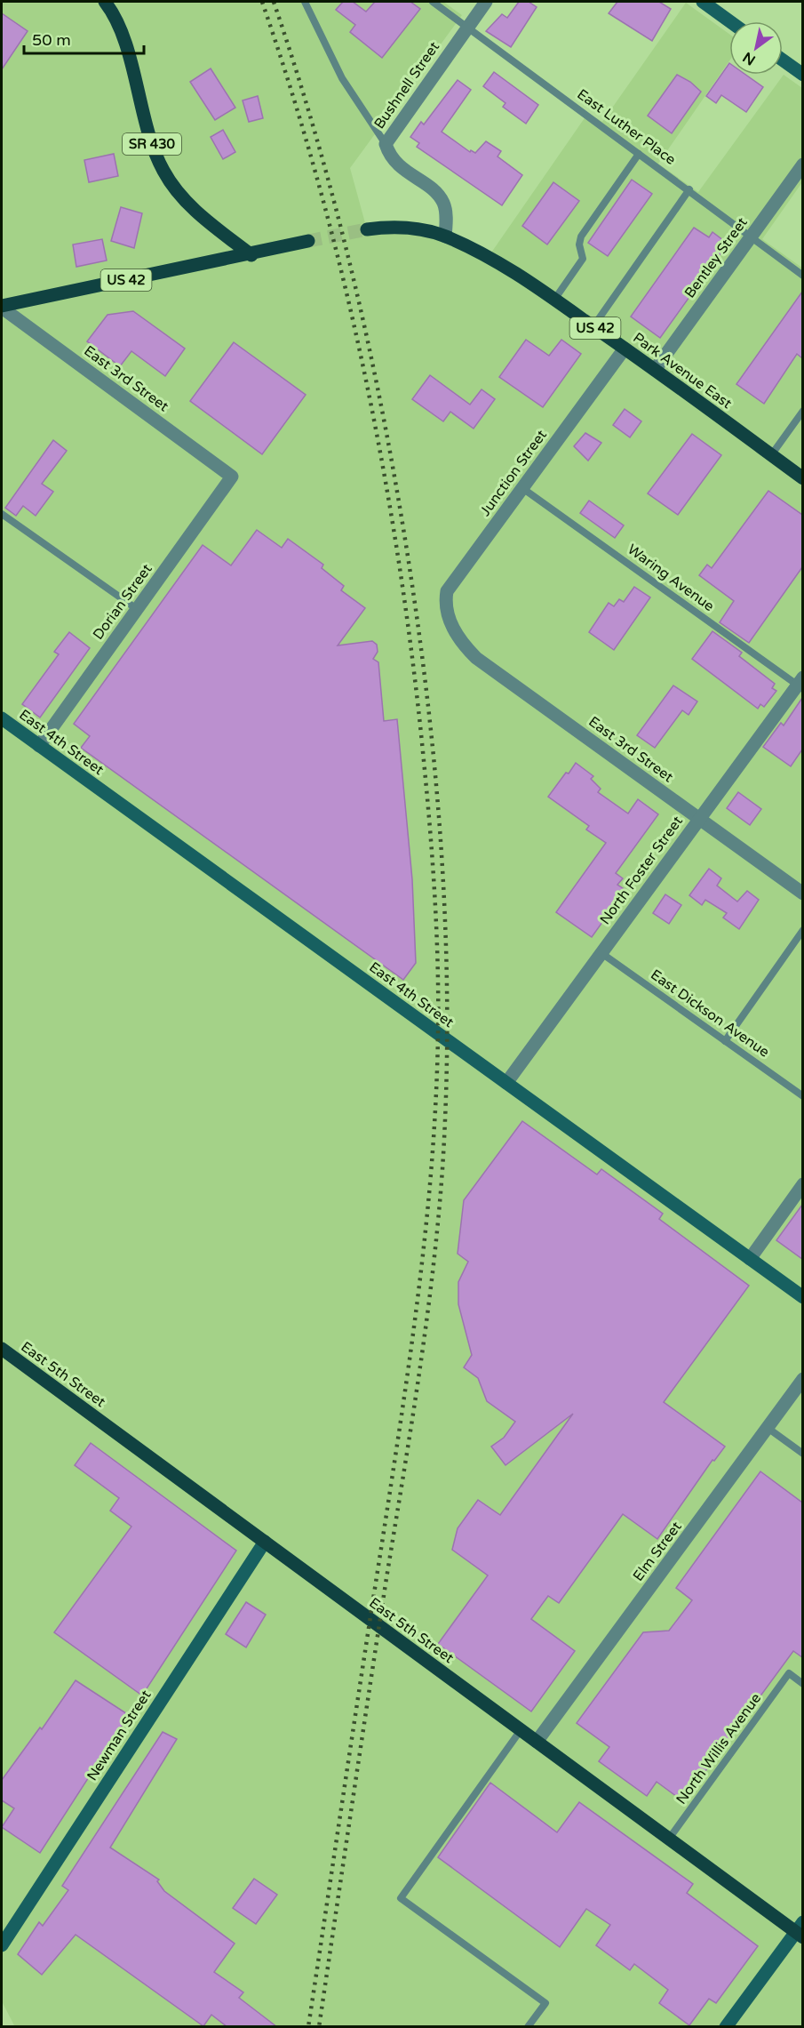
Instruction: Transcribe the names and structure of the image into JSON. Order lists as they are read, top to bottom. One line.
{"streets":{"main road":["SR 430","US 42","Park Avenue East","East 4th Street","East 5th Street","Newman Street"],"street":["Bushnell Street","Bentley Street","East 3rd Street","Junction Street","Dorian Street","North Foster Street","Elm Street"],"lane":["East Luther Place","Waring Avenue","East Dickson Avenue","North Willis Avenue"]},"crossings":[["Bushnell Street","East Luther Place"],["Bushnell Street","Park Avenue East"],["East Luther Place","Bentley Street"],["SR 430","US 42"],["Bentley Street","Park Avenue East"],["US 42","East 3rd Street"],["Park Avenue East","Junction Street"],["East 3rd Street","Junction Street"],["East 3rd Street","Dorian Street"],["East 3rd Street","North Foster Street"],["Junction Street","Waring Avenue"],["Waring Avenue","North Foster Street"],["Dorian Street","East 4th Street"],["East 4th Street","North Foster Street"],["North Foster Street","East Dickson Avenue"],["East 5th Street","Elm Street"],["East 5th Street","Newman Street"],["East 5th Street","North Willis Avenue"]],"scale_bar":"50 m","north":"bottom left"}
